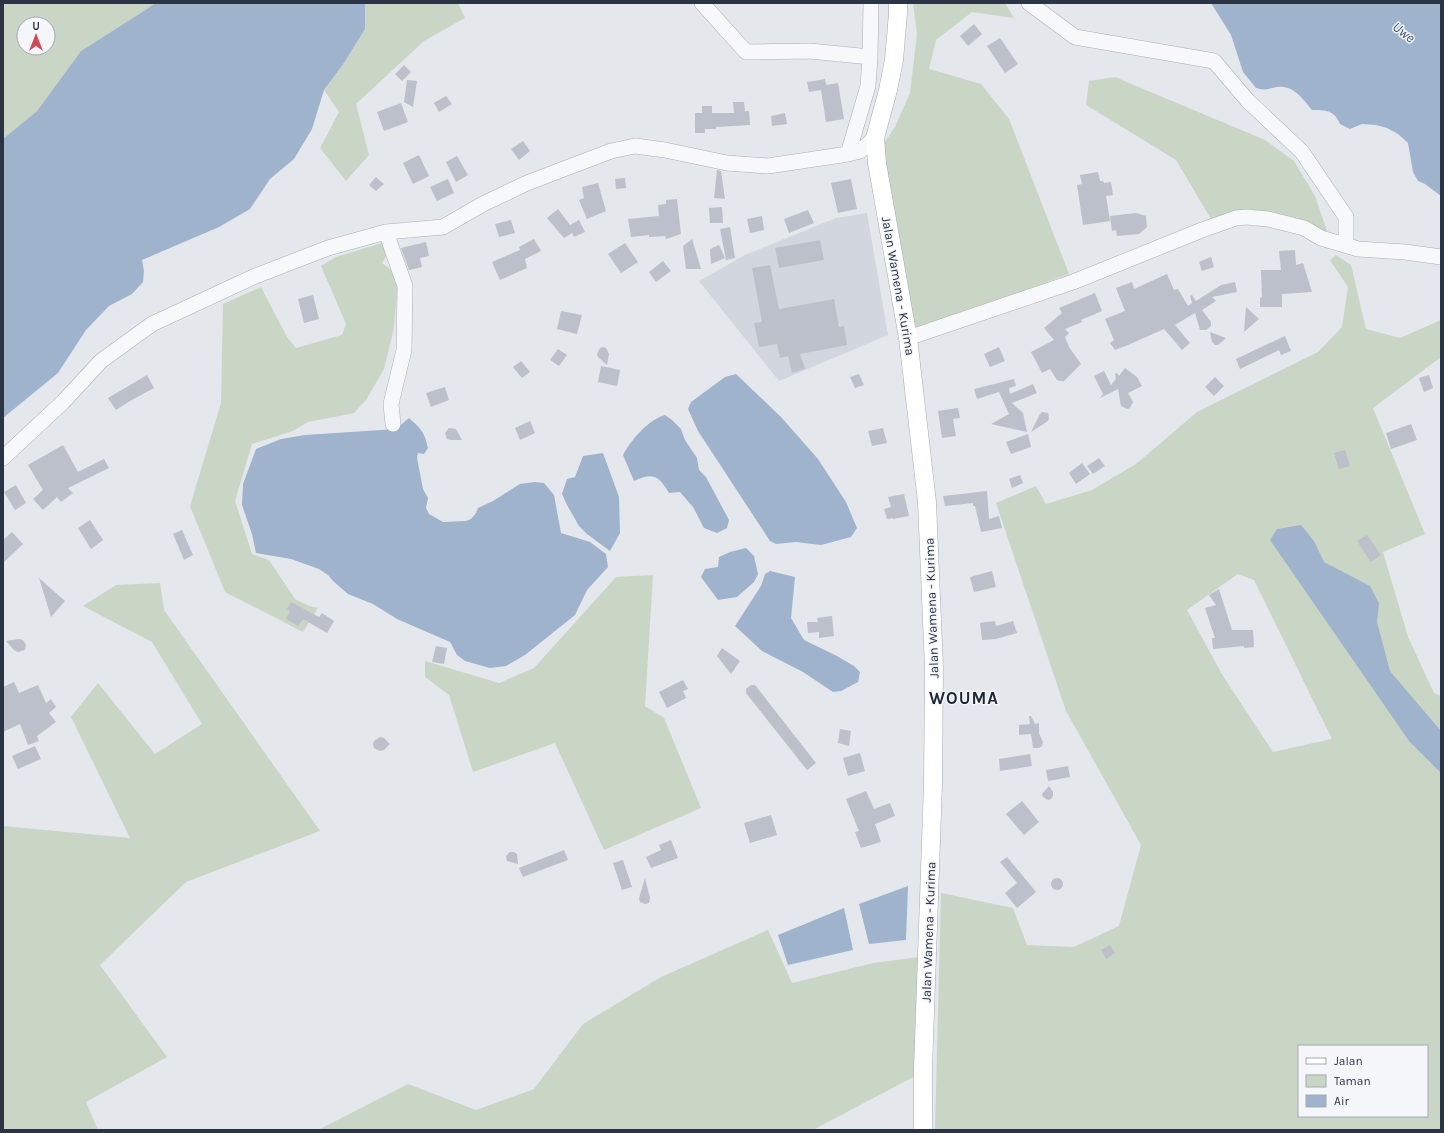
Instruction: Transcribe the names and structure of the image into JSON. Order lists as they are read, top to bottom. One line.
{"streets":{"main road":["Jalan Wamena - Kurima"]},"districts":["WOUMA"],"water":["Uwe"],"legend":["Jalan","Taman","Air"],"north":"top"}
